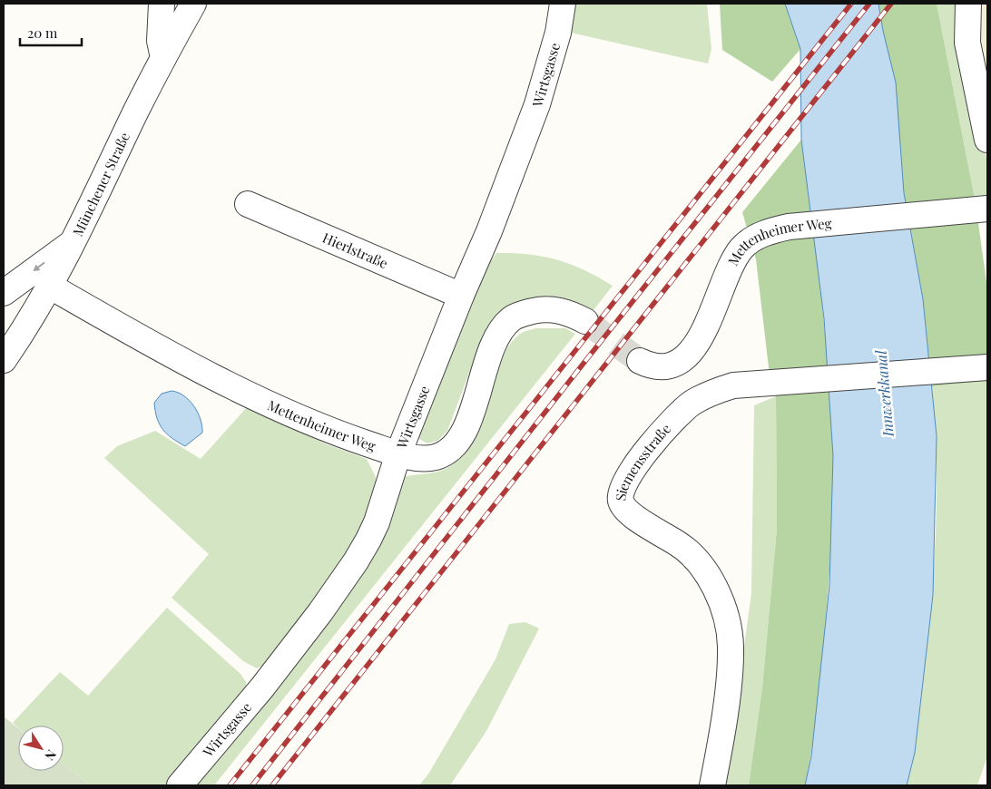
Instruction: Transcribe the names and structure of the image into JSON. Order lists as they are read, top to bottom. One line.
{"streets":{"street":["Wirtsgasse","Münchener Straße","Mettenheimer Weg","Hierlstraße","Siemensstraße"]},"crossings":[["Wirtsgasse","Mettenheimer Weg"],["Wirtsgasse","Hierlstraße"],["Münchener Straße","Mettenheimer Weg"]],"water":["Innwerkkanal"],"scale_bar":"20 m","north":"bottom right"}
